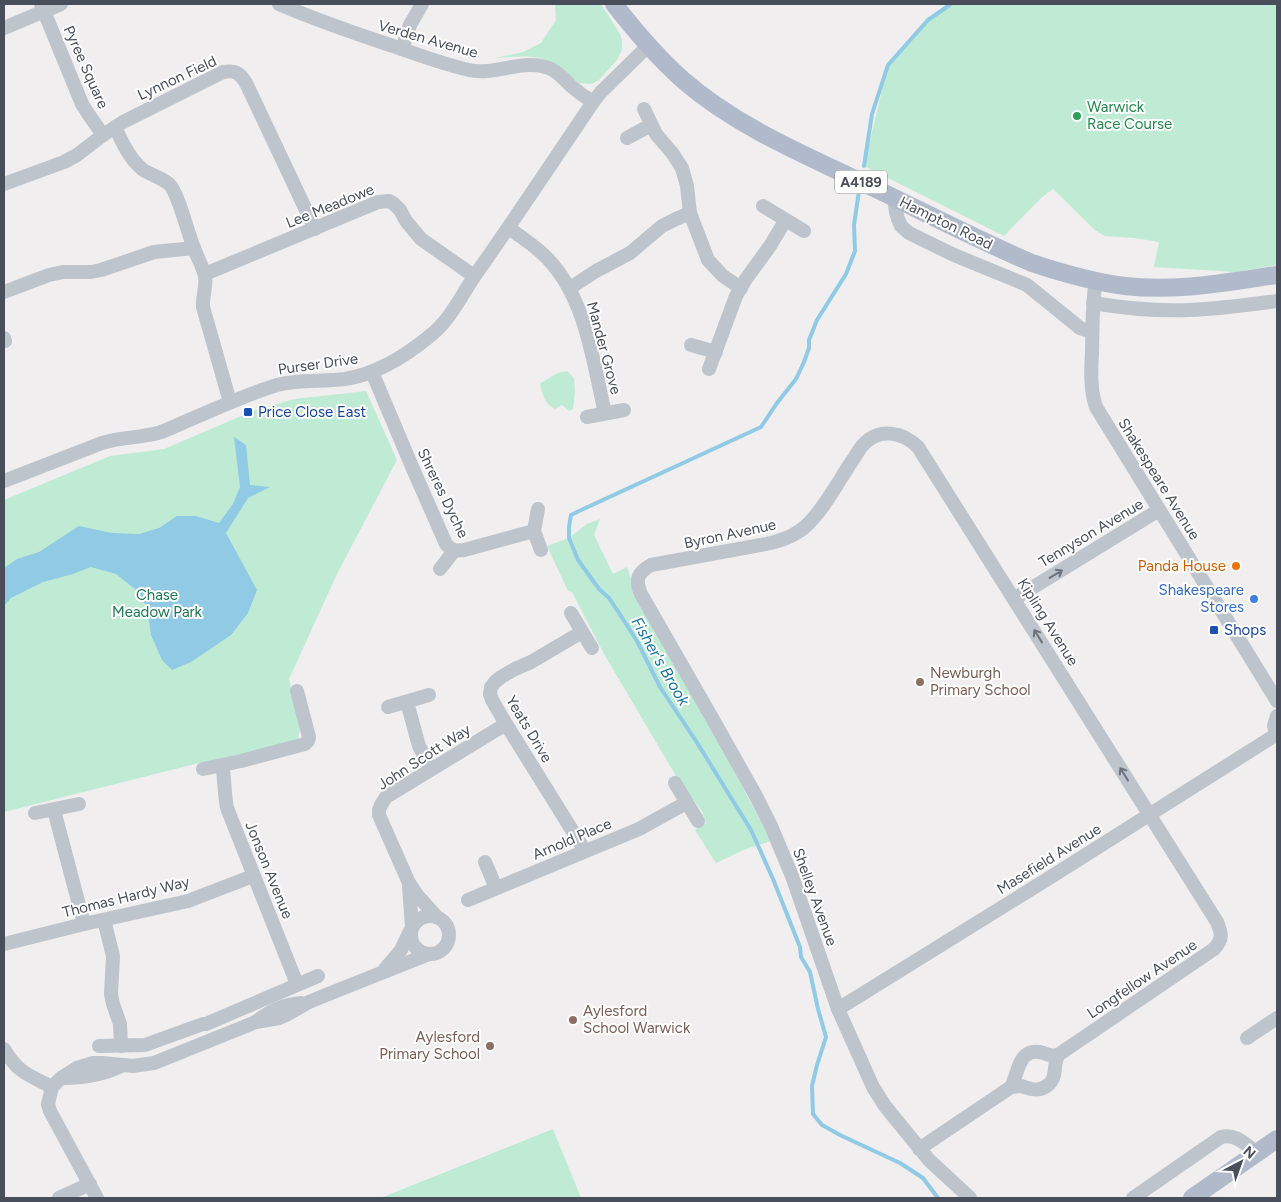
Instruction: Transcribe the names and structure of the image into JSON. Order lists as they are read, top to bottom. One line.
{"streets":{"main road":["A4189","Hampton Road"],"street":["Verden Avenue","Pyree Square","Lynnon Field","Lee Meadowe","Mander Grove","Purser Drive","Shakespeare Avenue","Shreres Dyche","Tennyson Avenue","Byron Avenue","Kipling Avenue","Yeats Drive","John Scott Way","Arnold Place","Masefield Avenue","Jonson Avenue","Thomas Hardy Way","Shelley Avenue","Longfellow Avenue"]},"crossings":[["Verden Avenue","Purser Drive"],["Pyree Square","Lynnon Field"],["Lynnon Field","Lee Meadowe"],["Lee Meadowe","Purser Drive"],["Hampton Road","Purser Drive"],["Hampton Road","Shakespeare Avenue"],["Mander Grove","Purser Drive"],["Purser Drive","Shreres Dyche"],["Shakespeare Avenue","Tennyson Avenue"],["Tennyson Avenue","Kipling Avenue"],["Byron Avenue","Kipling Avenue"],["Byron Avenue","Shelley Avenue"],["Kipling Avenue","Masefield Avenue"],["Kipling Avenue","Longfellow Avenue"],["Yeats Drive","John Scott Way"],["Yeats Drive","Arnold Place"],["Masefield Avenue","Shelley Avenue"],["Masefield Avenue","Longfellow Avenue"],["Jonson Avenue","Thomas Hardy Way"]],"one_way":["Tennyson Avenue","Kipling Avenue"],"water":["Fisher's Brook"],"parks":["Chase Meadow Park"],"places":{"other":["Warwick Race Course","Panda House","Shakespeare Stores","Newburgh Primary School","Aylesford School Warwick","Aylesford Primary School"],"transit":["Price Close East","Shops"]},"north":"top right"}
